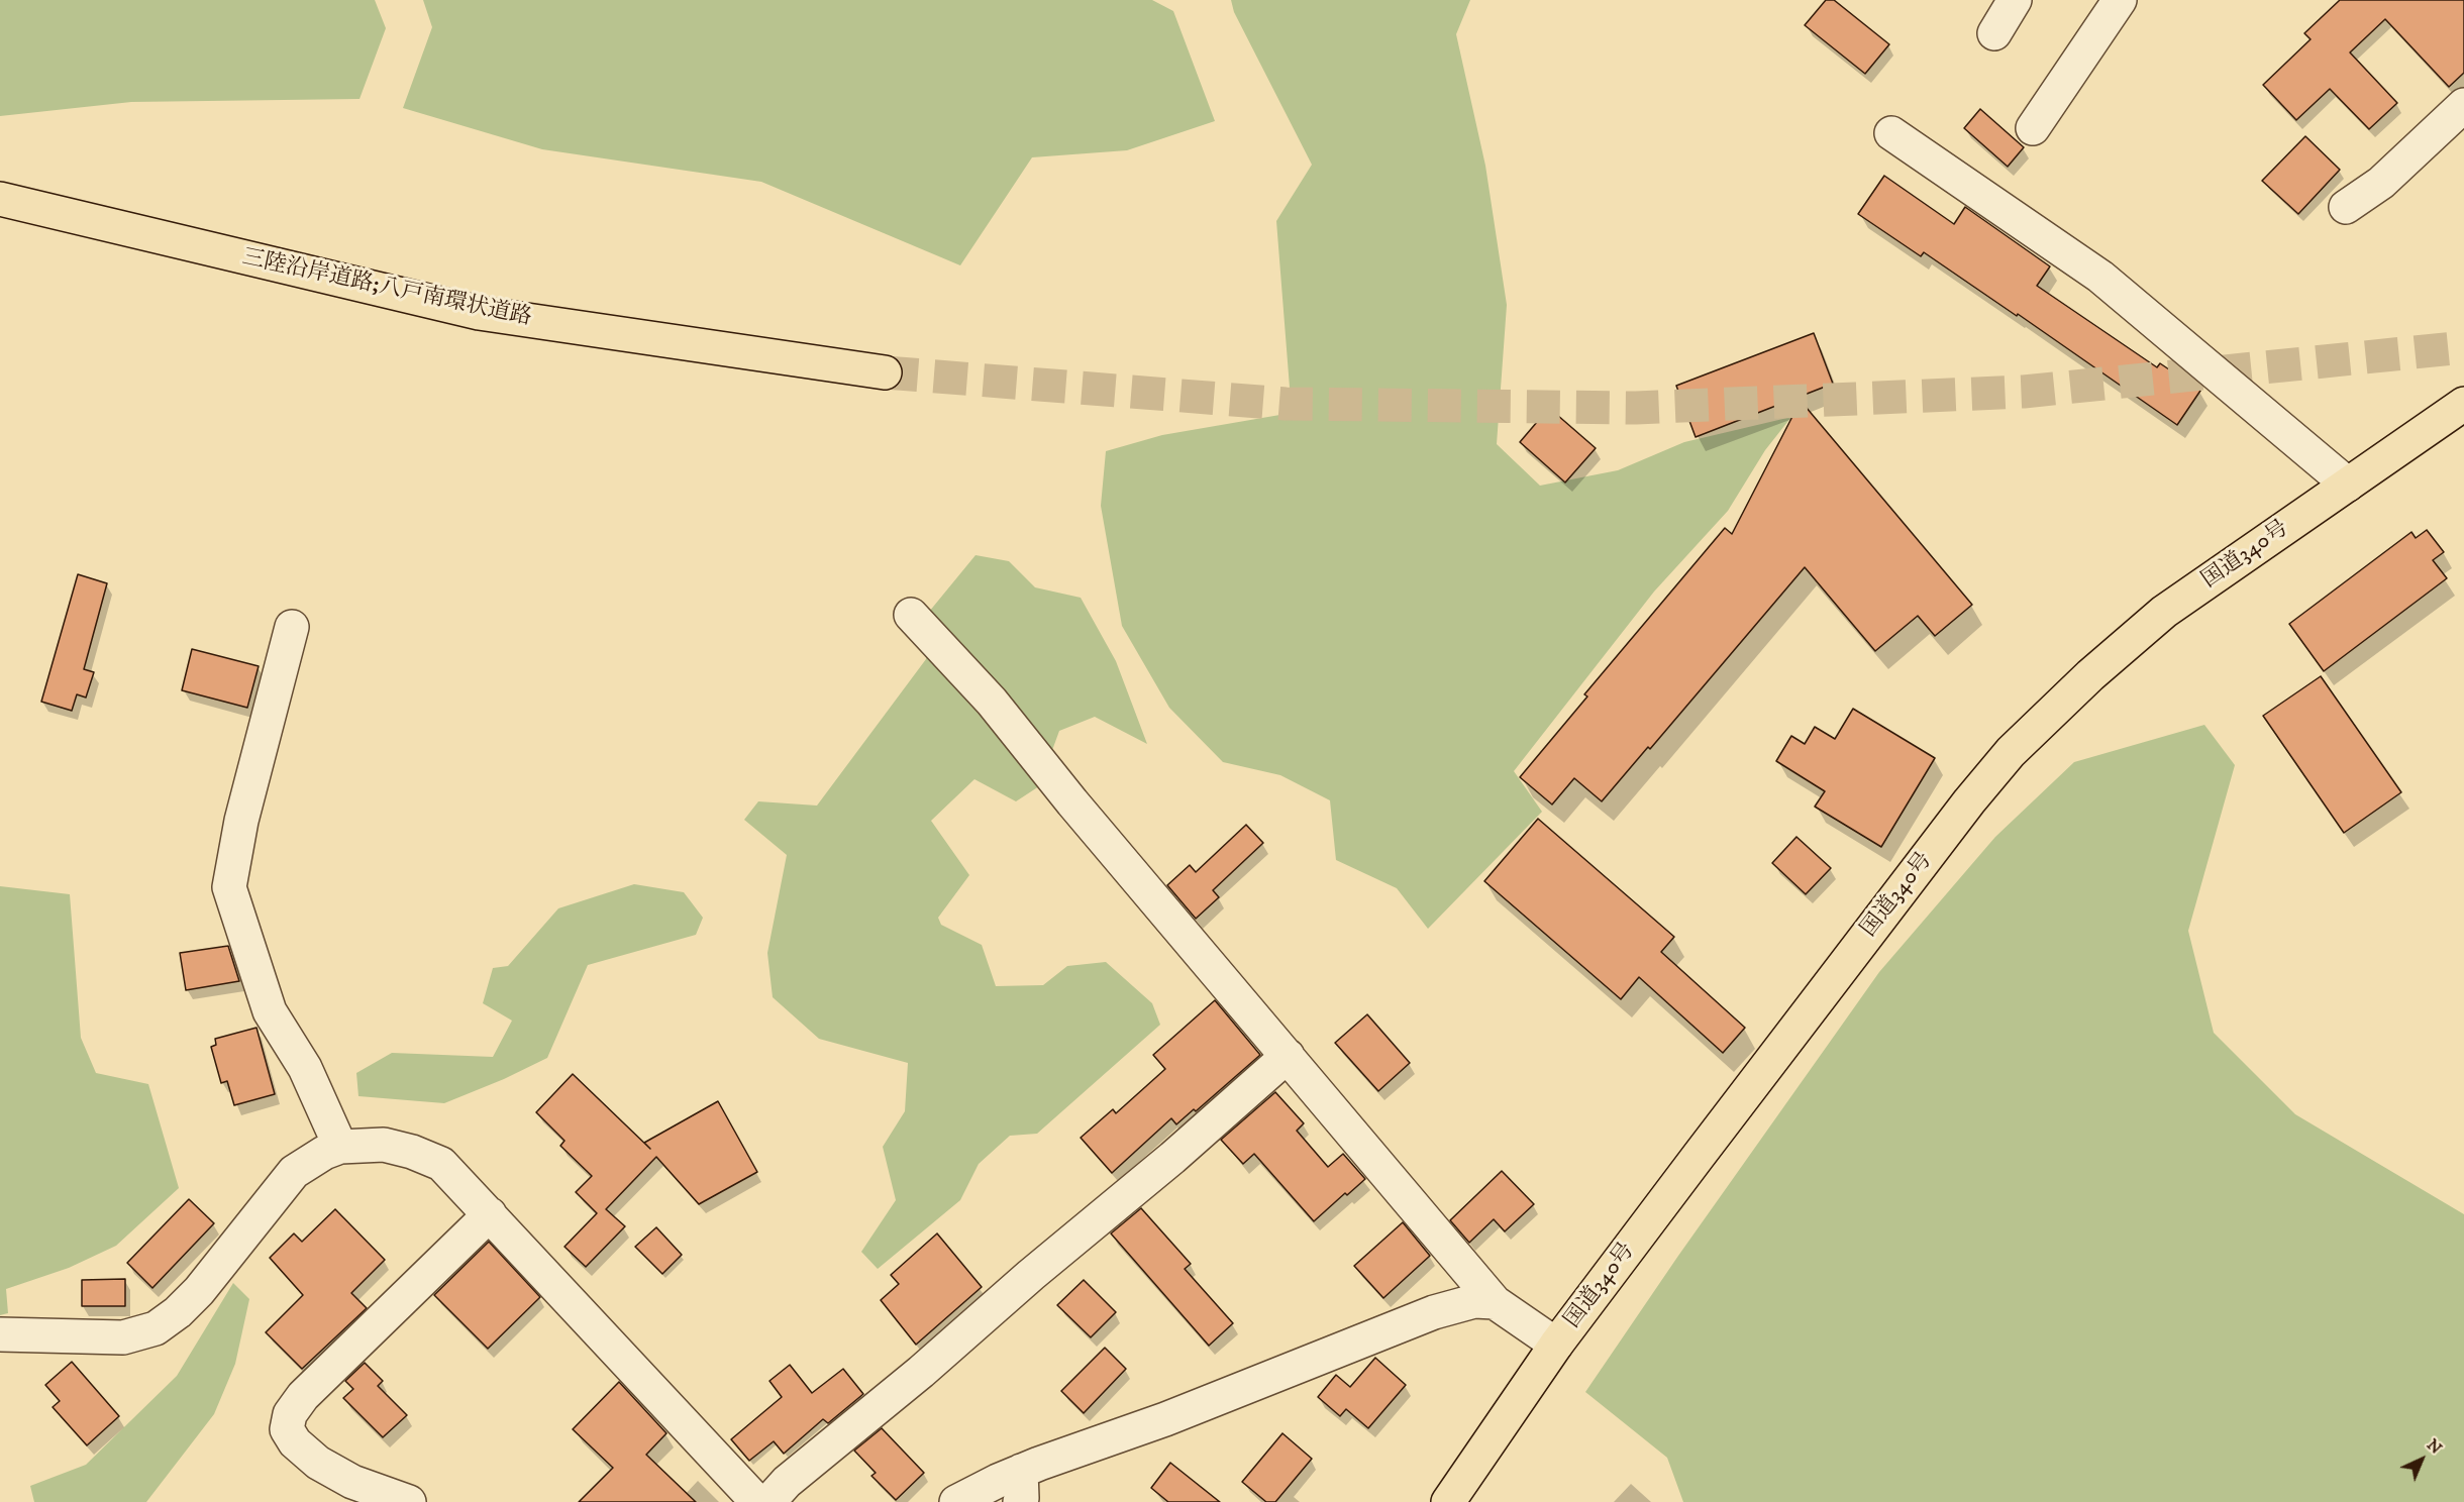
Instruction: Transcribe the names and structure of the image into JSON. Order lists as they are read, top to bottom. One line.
{"streets":{"highway":["三陸沿岸道路;八戸南環状道路","国道340号"]},"north":"top right"}
